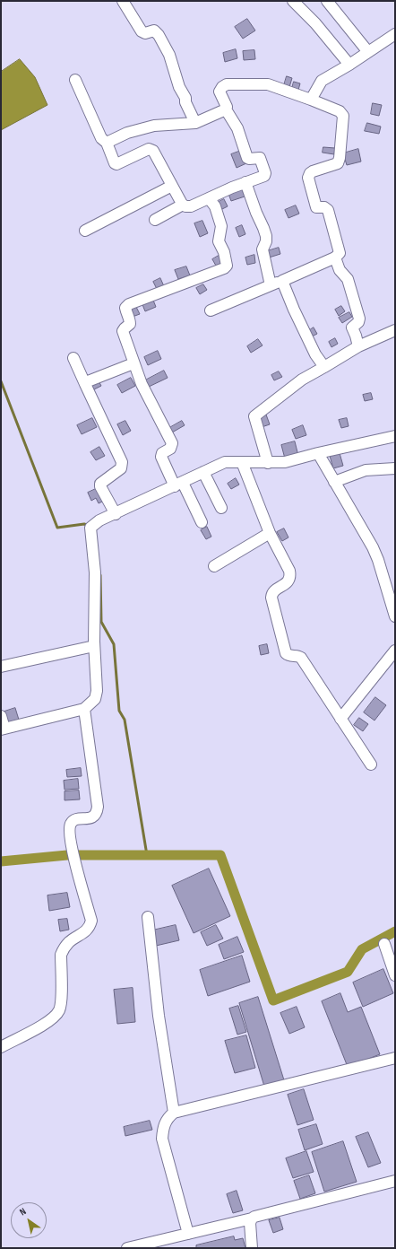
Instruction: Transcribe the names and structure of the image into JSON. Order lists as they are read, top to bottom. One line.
{"north":"top left"}
